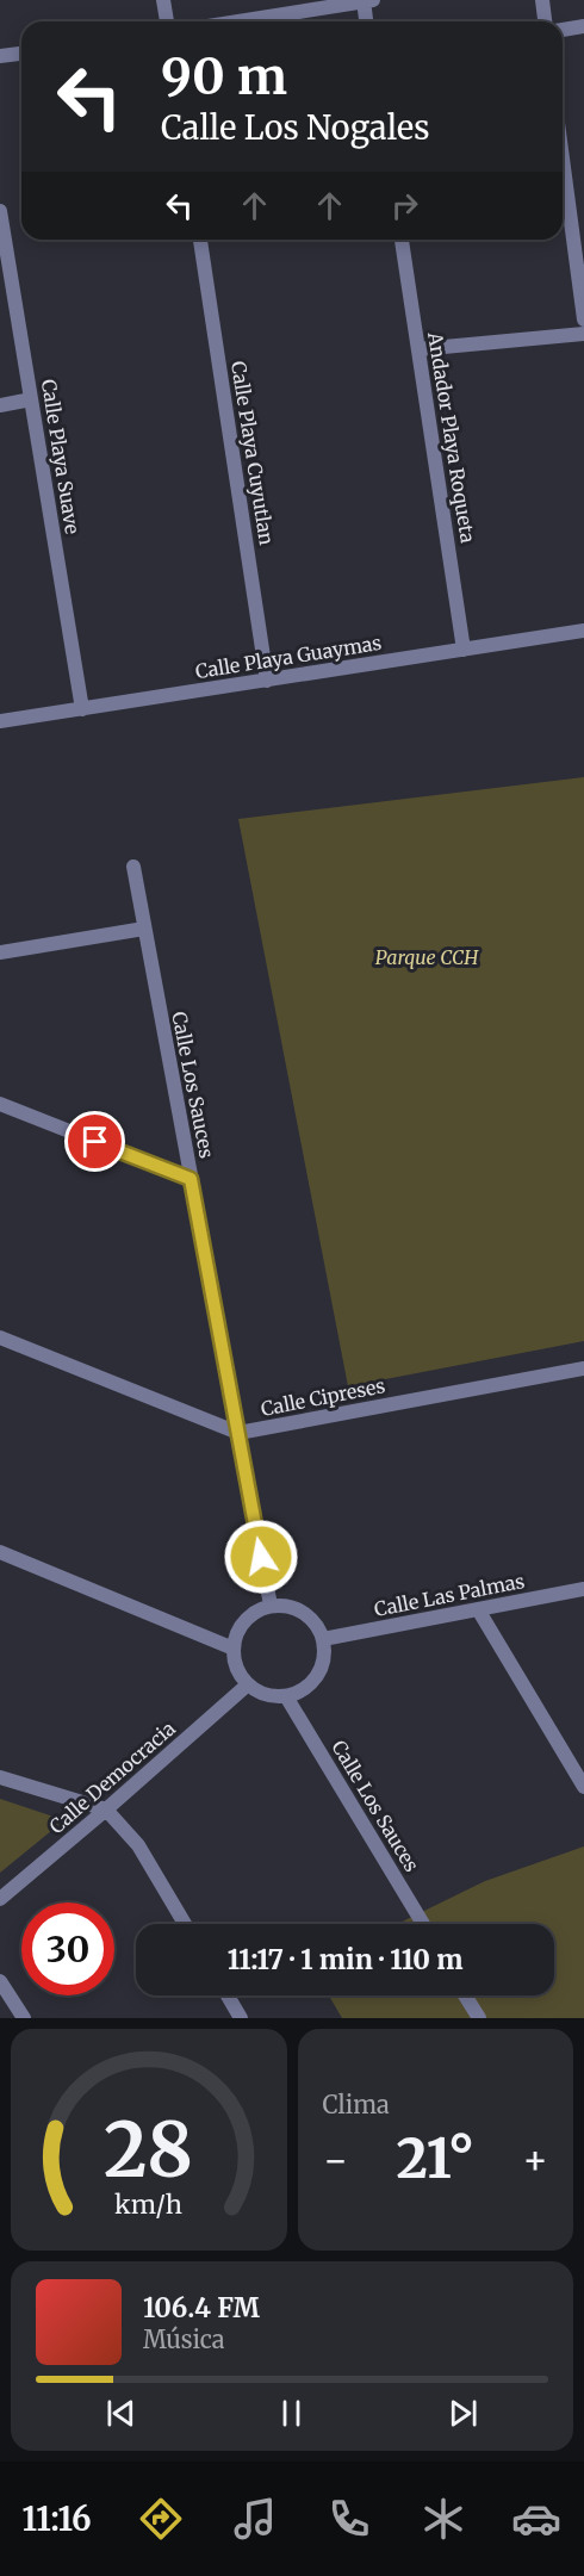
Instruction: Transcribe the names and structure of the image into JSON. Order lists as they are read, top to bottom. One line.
{"streets":{"street":["Andador Playa Roqueta","Calle Playa Cuyutlan","Calle Playa Suave","Calle Playa Guaymas","Calle Los Sauces","Calle Cipreses","Calle Las Palmas","Calle Democracia"]},"crossings":[["Andador Playa Roqueta","Calle Playa Guaymas"],["Calle Playa Cuyutlan","Calle Playa Guaymas"],["Calle Playa Suave","Calle Playa Guaymas"],["Calle Los Sauces","Calle Cipreses"],["Calle Los Sauces","Calle Las Palmas"],["Calle Los Sauces","Calle Democracia"],["Calle Las Palmas","Calle Democracia"]],"parks":["Parque CCH"],"page":{"turn":["90 m","Calle Los Nogales"],"limit":"30","trip":"11:17 · 1 min · 110 m","tile":"Clima","heat":["−","21°","+"],"song":["106.4 FM","Música"],"tabs":"11:16","gauge":["28","km/h"]}}
